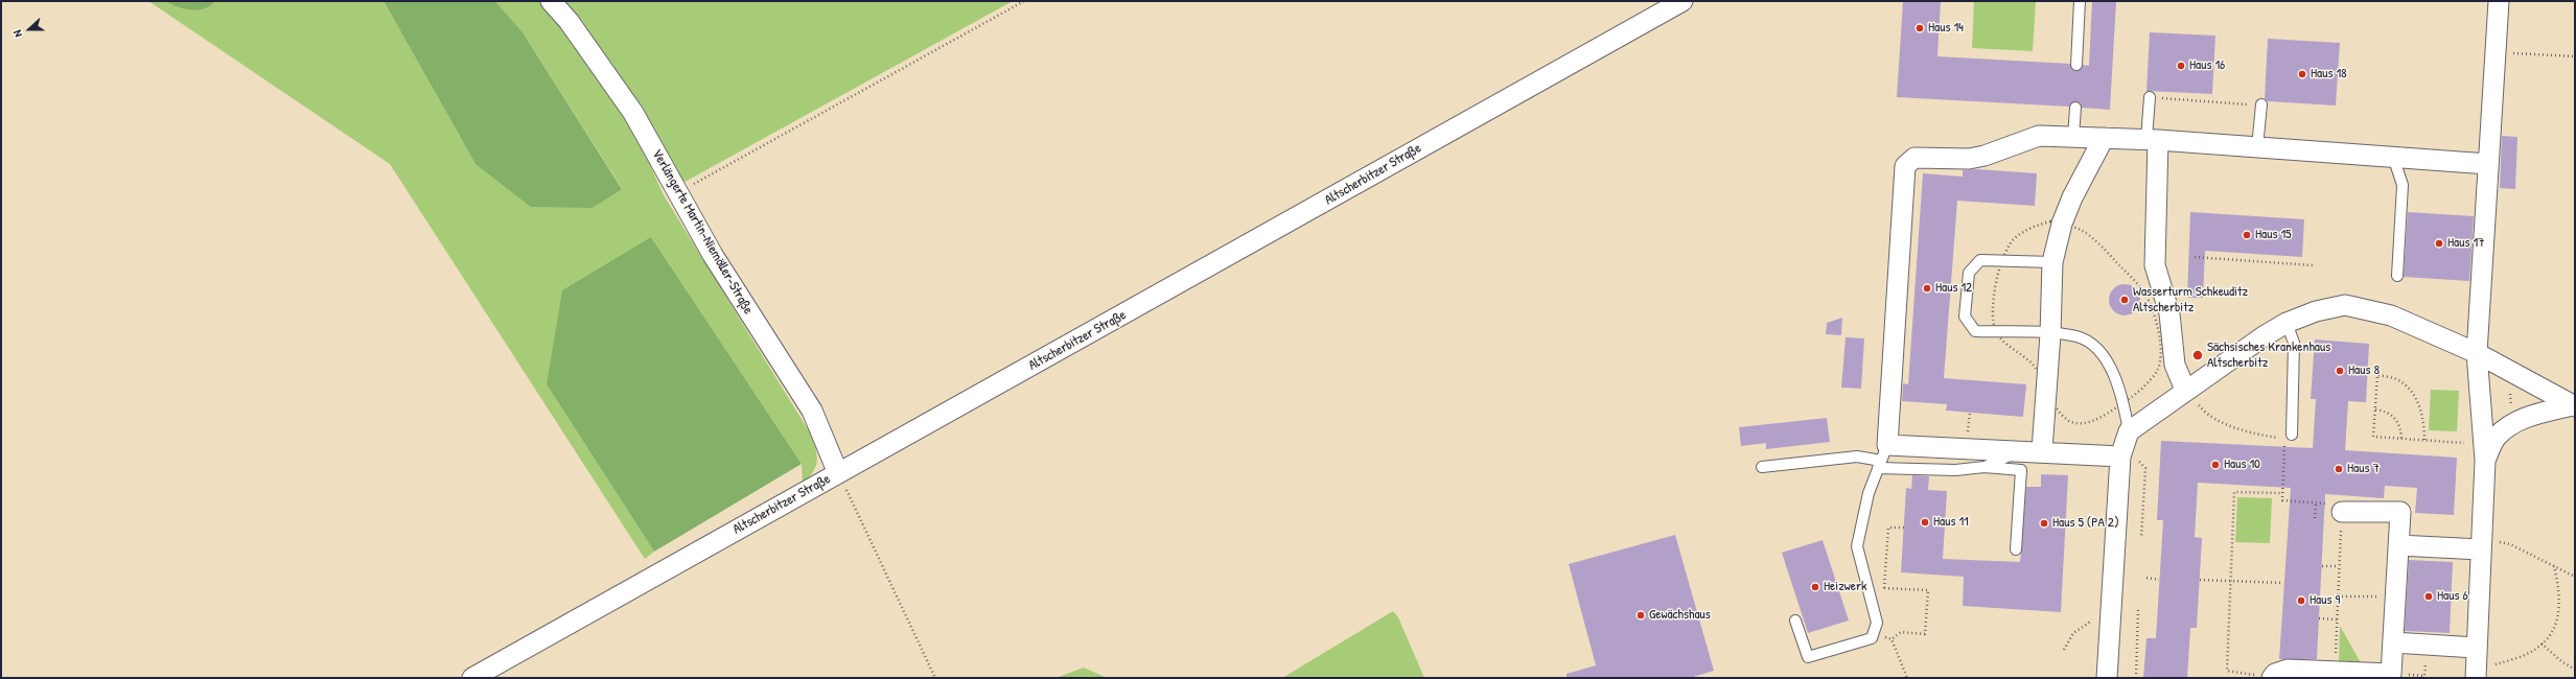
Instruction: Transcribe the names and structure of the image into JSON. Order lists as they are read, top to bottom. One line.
{"streets":{"street":["Altscherbitzer Straße","Verlängerte Martin-Niemöller-Straße"]},"crossings":[["Altscherbitzer Straße","Verlängerte Martin-Niemöller-Straße"]],"places":["Haus 14","Haus 16","Haus 18","Haus 15","Haus 17","Haus 12","Wasserturm Schkeuditz Altscherbitz","Sächsisches Krankenhaus Altscherbitz","Haus 8","Haus 10","Haus 7","Haus 11","Haus 5 (PA 2)","Heizwerk","Haus 6","Haus 9","Gewächshaus"],"north":"left"}
